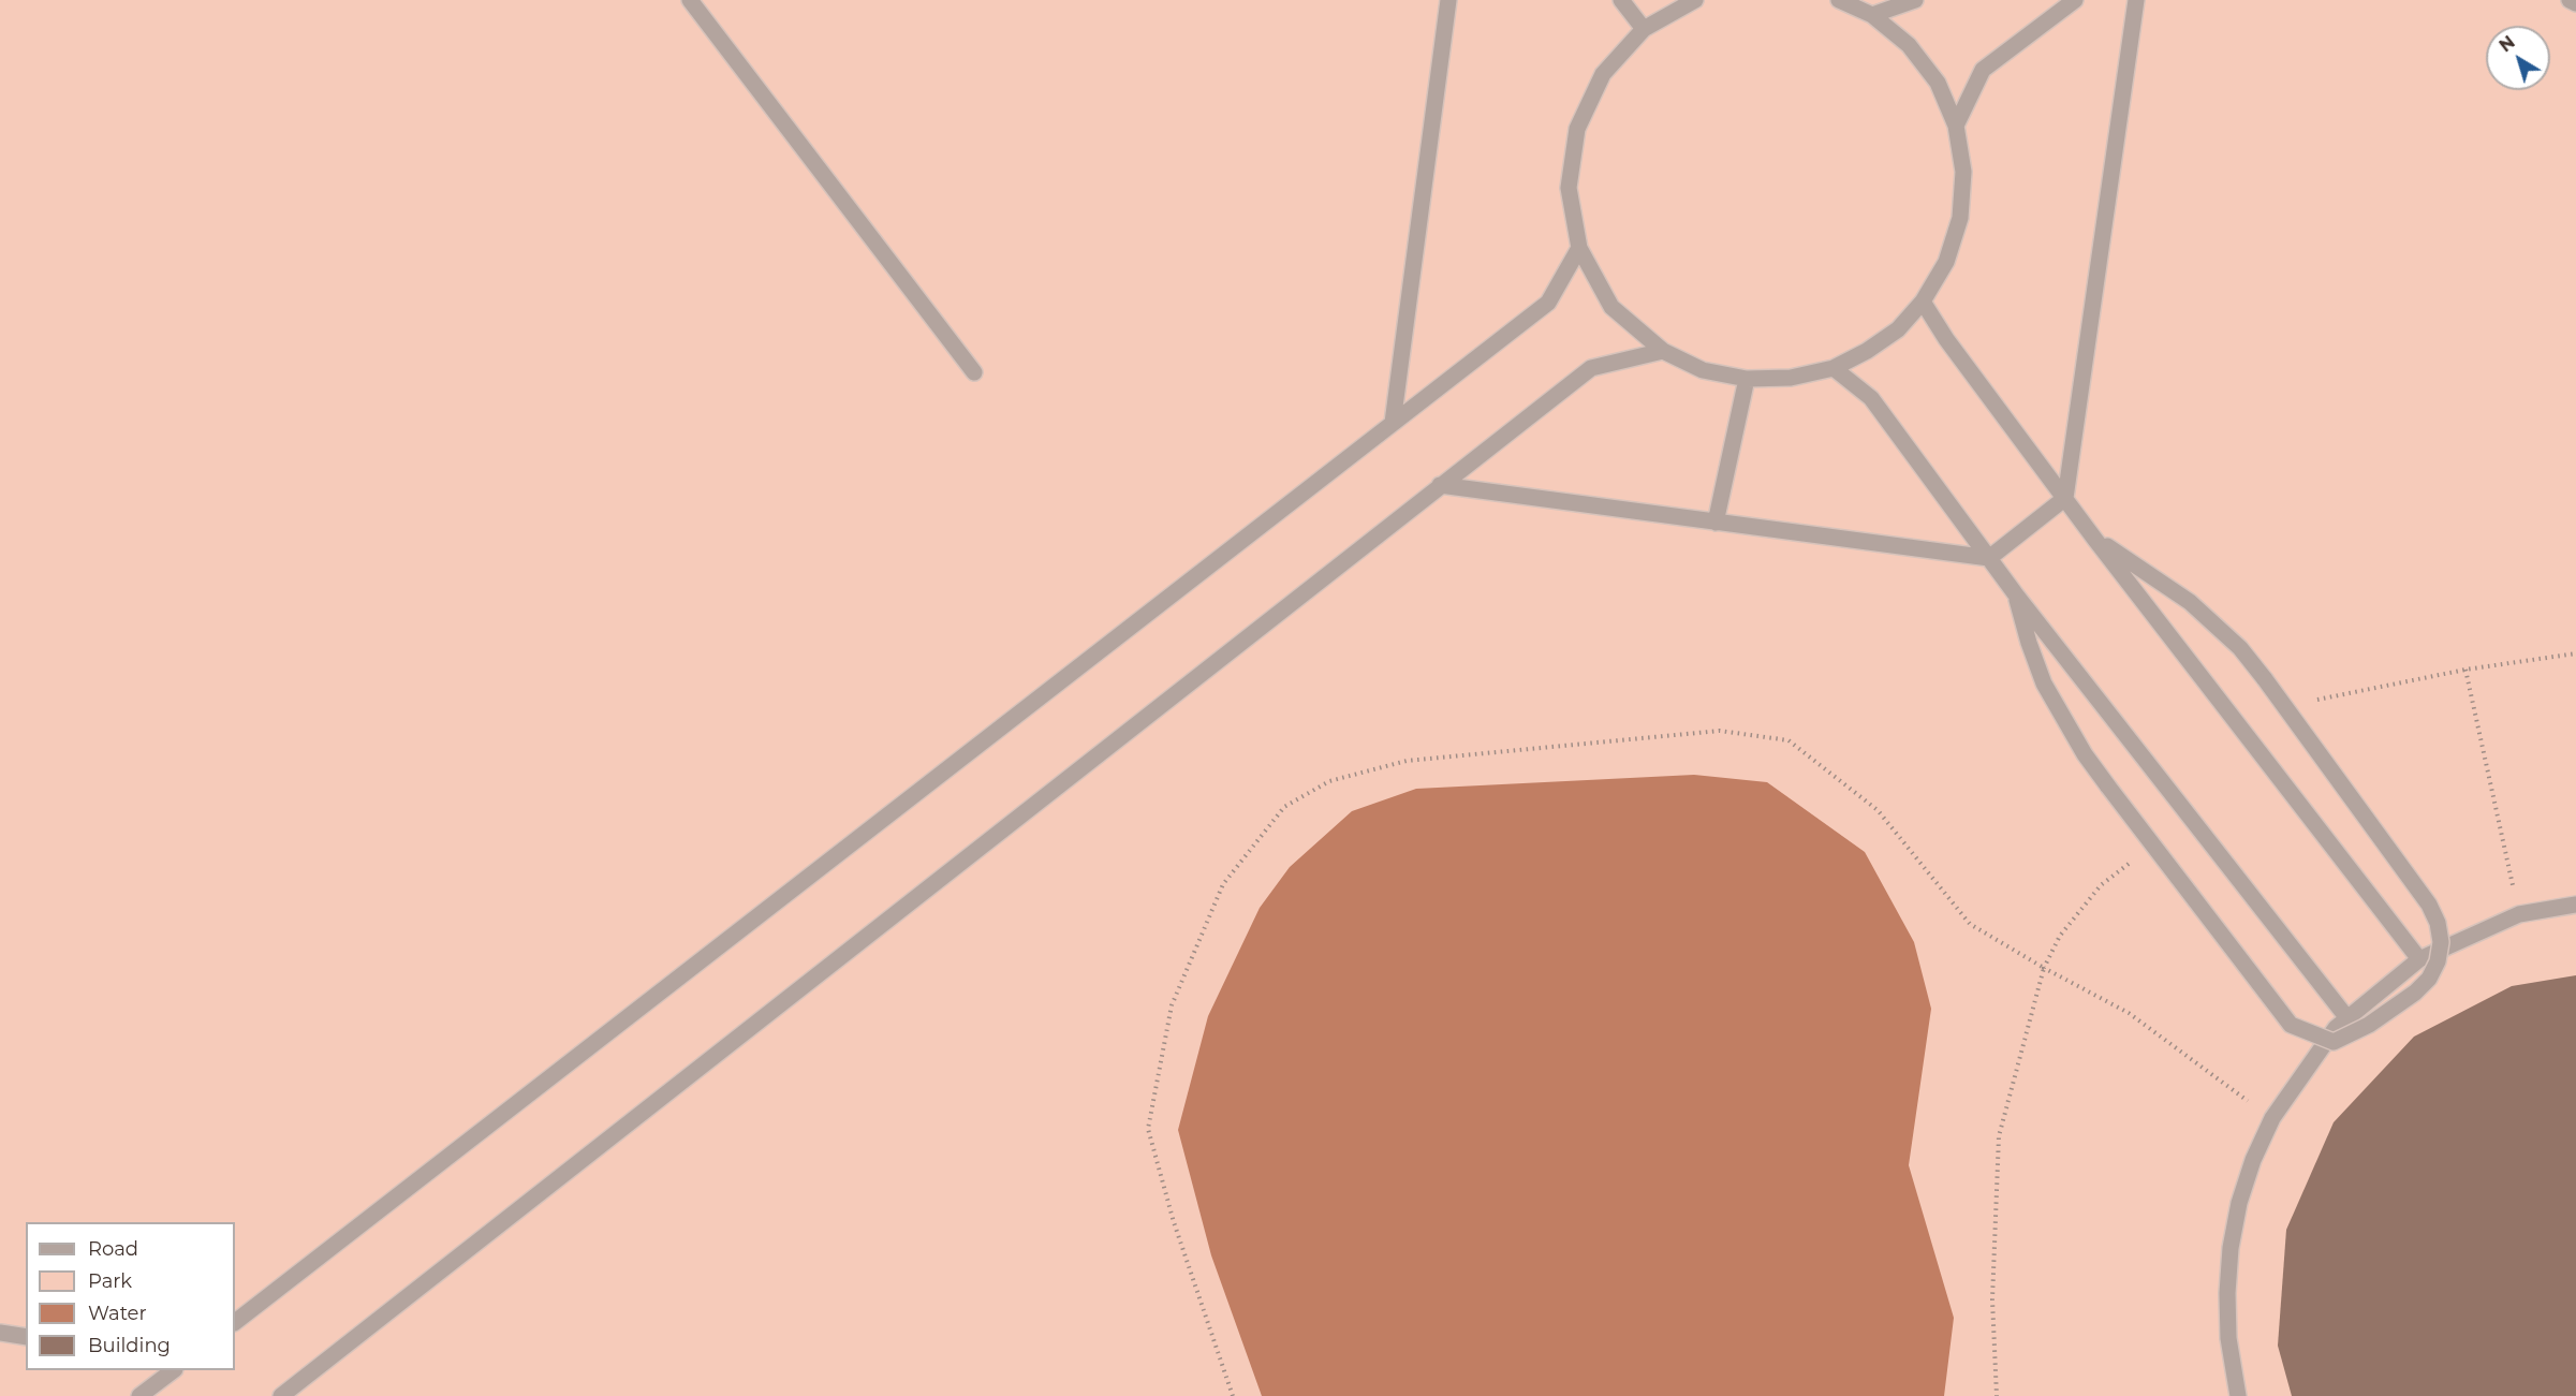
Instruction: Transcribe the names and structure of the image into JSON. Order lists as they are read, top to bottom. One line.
{"legend":["Road","Park","Water","Building"],"north":"top left"}
